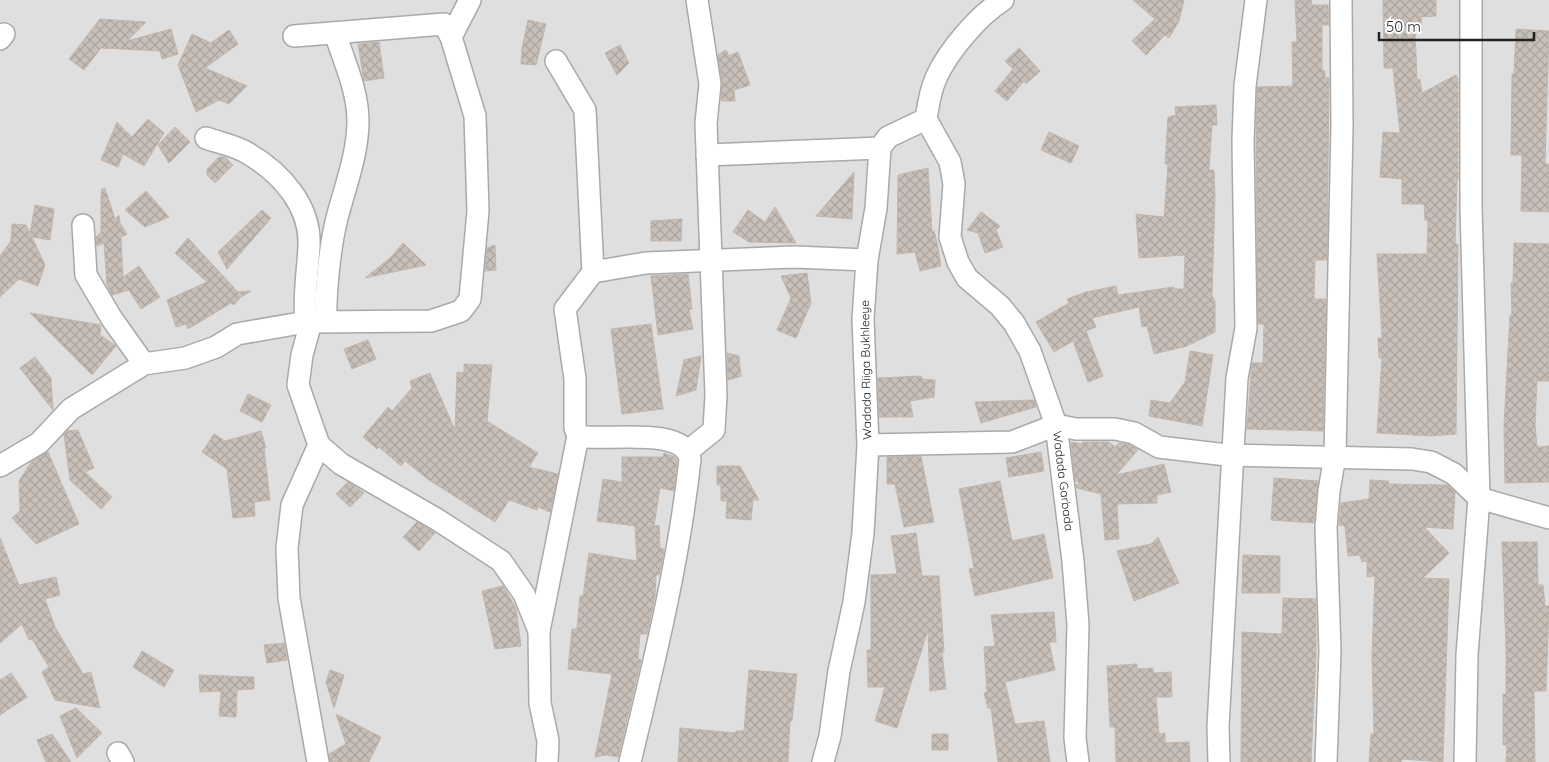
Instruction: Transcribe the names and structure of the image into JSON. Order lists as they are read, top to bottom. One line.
{"streets":{"street":["Wadada Riiga Bukhleeye","Wadada Garbada"]},"scale_bar":"50 m"}
